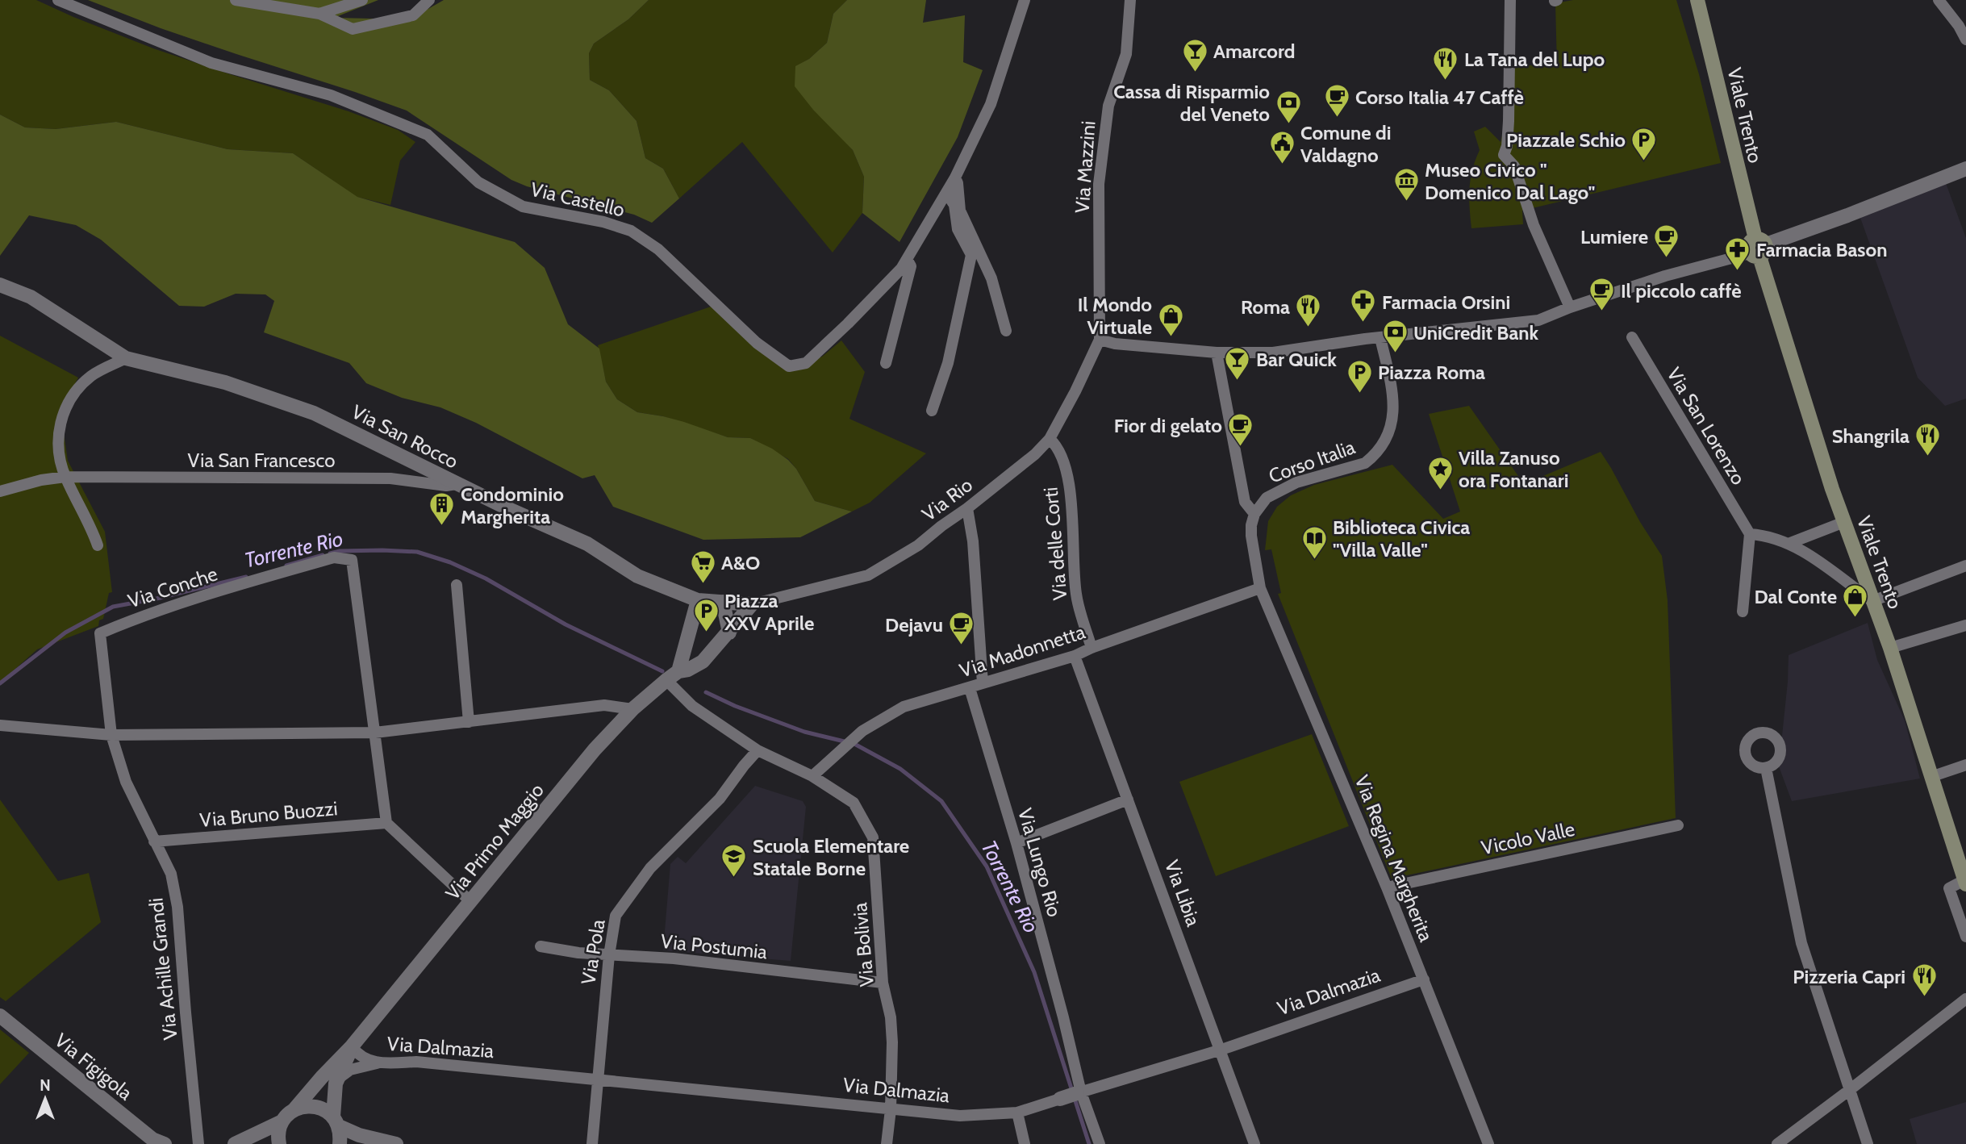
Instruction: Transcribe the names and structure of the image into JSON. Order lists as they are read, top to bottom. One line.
{"streets":{"main road":["Viale Trento"],"street":["Via Mazzini","Via Castello","Via San Lorenzo","Via San Rocco","Via San Francesco","Corso Italia","Via Rio","Via delle Corti","Via Conche","Via Madonnetta","Via Bruno Buozzi","Vicolo Valle","Via Primo Maggio","Via Regina Margherita","Via Lungo Rio","Via Libia","Via Bolivia","Via Postumia","Via Pola","Via Achille Grandi","Via Dalmazia","Via Figigola"]},"crossings":[["Via Mazzini","Via Rio"],["Via San Rocco","Via San Francesco"],["Via San Rocco","Via Rio"],["Via San Rocco","Via Primo Maggio"],["Via Rio","Via delle Corti"],["Via Rio","Via Primo Maggio"],["Via delle Corti","Via Madonnetta"],["Via Conche","Via Achille Grandi"],["Via Madonnetta","Via Regina Margherita"],["Via Madonnetta","Via Lungo Rio"],["Via Madonnetta","Via Libia"],["Via Madonnetta","Via Bolivia"],["Via Bruno Buozzi","Via Achille Grandi"],["Vicolo Valle","Via Regina Margherita"],["Via Primo Maggio","Via Bolivia"],["Via Primo Maggio","Via Dalmazia"],["Via Regina Margherita","Via Dalmazia"],["Via Lungo Rio","Via Dalmazia"],["Via Libia","Via Dalmazia"],["Via Bolivia","Via Postumia"],["Via Bolivia","Via Pola"],["Via Bolivia","Via Dalmazia"],["Via Postumia","Via Pola"],["Via Pola","Via Dalmazia"]],"water":["Torrente Rio"],"places":{"bar":["Amarcord","Bar Quick"],"restaurant":["La Tana del Lupo","Roma","Shangrila","Pizzeria Capri"],"cafe":["Corso Italia 47 Caffè","Lumiere","Il piccolo caffè","Fior di gelato","Dejavu"],"bank":["Cassa di Risparmio del Veneto","UniCredit Bank"],"parking":["Piazzale Schio","Piazza Roma","Piazza XXV Aprile"],"public building":["Comune di Valdagno"],"museum":["Museo Civico \" Domenico Dal Lago\""],"pharmacy":["Farmacia Bason","Farmacia Orsini"],"shop":["Il Mondo Virtuale","Dal Conte"],"place":["Villa Zanuso ora Fontanari"],"building":["Condominio Margherita"],"library":["Biblioteca Civica \"Villa Valle\""],"supermarket":["A&O"],"school or university":["Scuola Elementare Statale Borne"]},"north":"top"}
